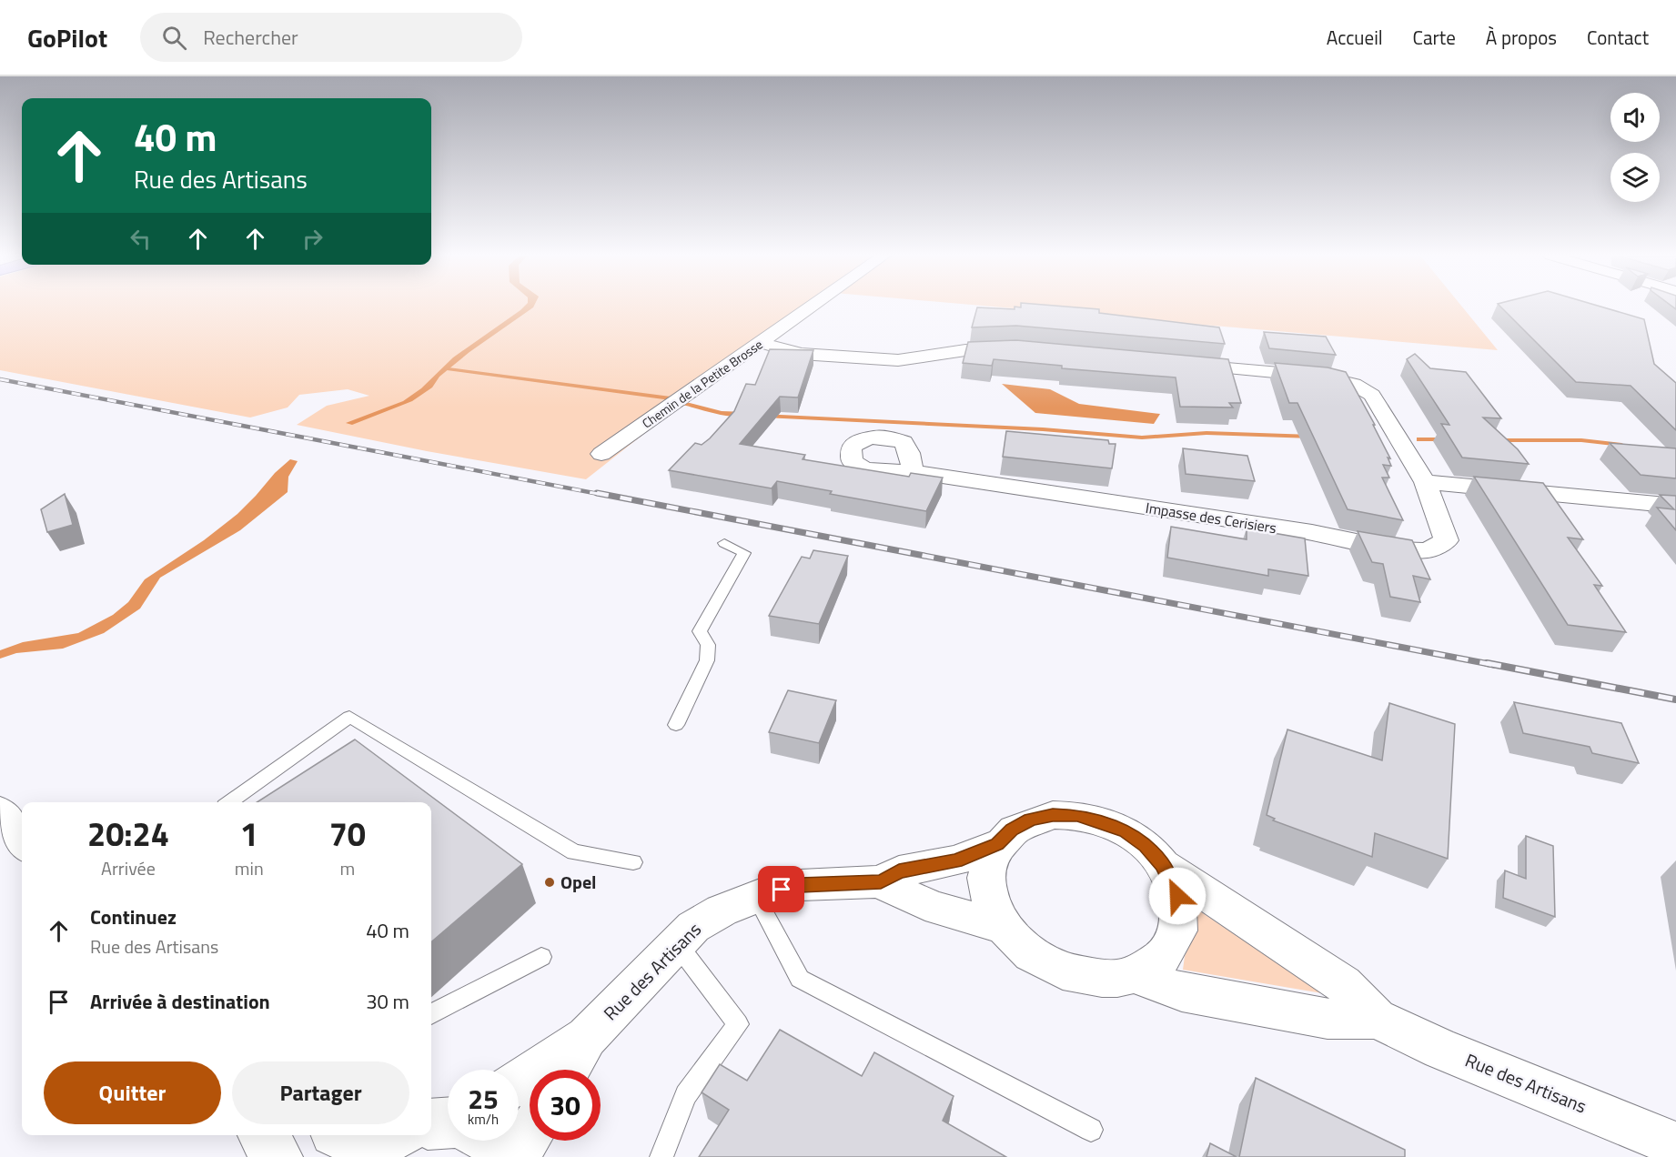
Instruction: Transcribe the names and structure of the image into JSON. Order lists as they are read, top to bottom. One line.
{"streets":{"street":["Chemin de la Petite Brosse","Impasse des Cerisiers","Rue des Artisans"]},"places":["Opel"],"page":{"header":"GoPilot","search":"Rechercher","nav":["Accueil","Carte","À propos","Contact"],"turn":["40 m","Rue des Artisans"],"eta":["20:24","Arrivée","1","min","70","m"],"list":[{"name":"Continuez","note":"Rue des Artisans","value":"40 m"},{"name":"Arrivée à destination","value":"30 m"}],"buttons":["Quitter","Partager"],"speed":"25 km/h","limit":"30"}}
